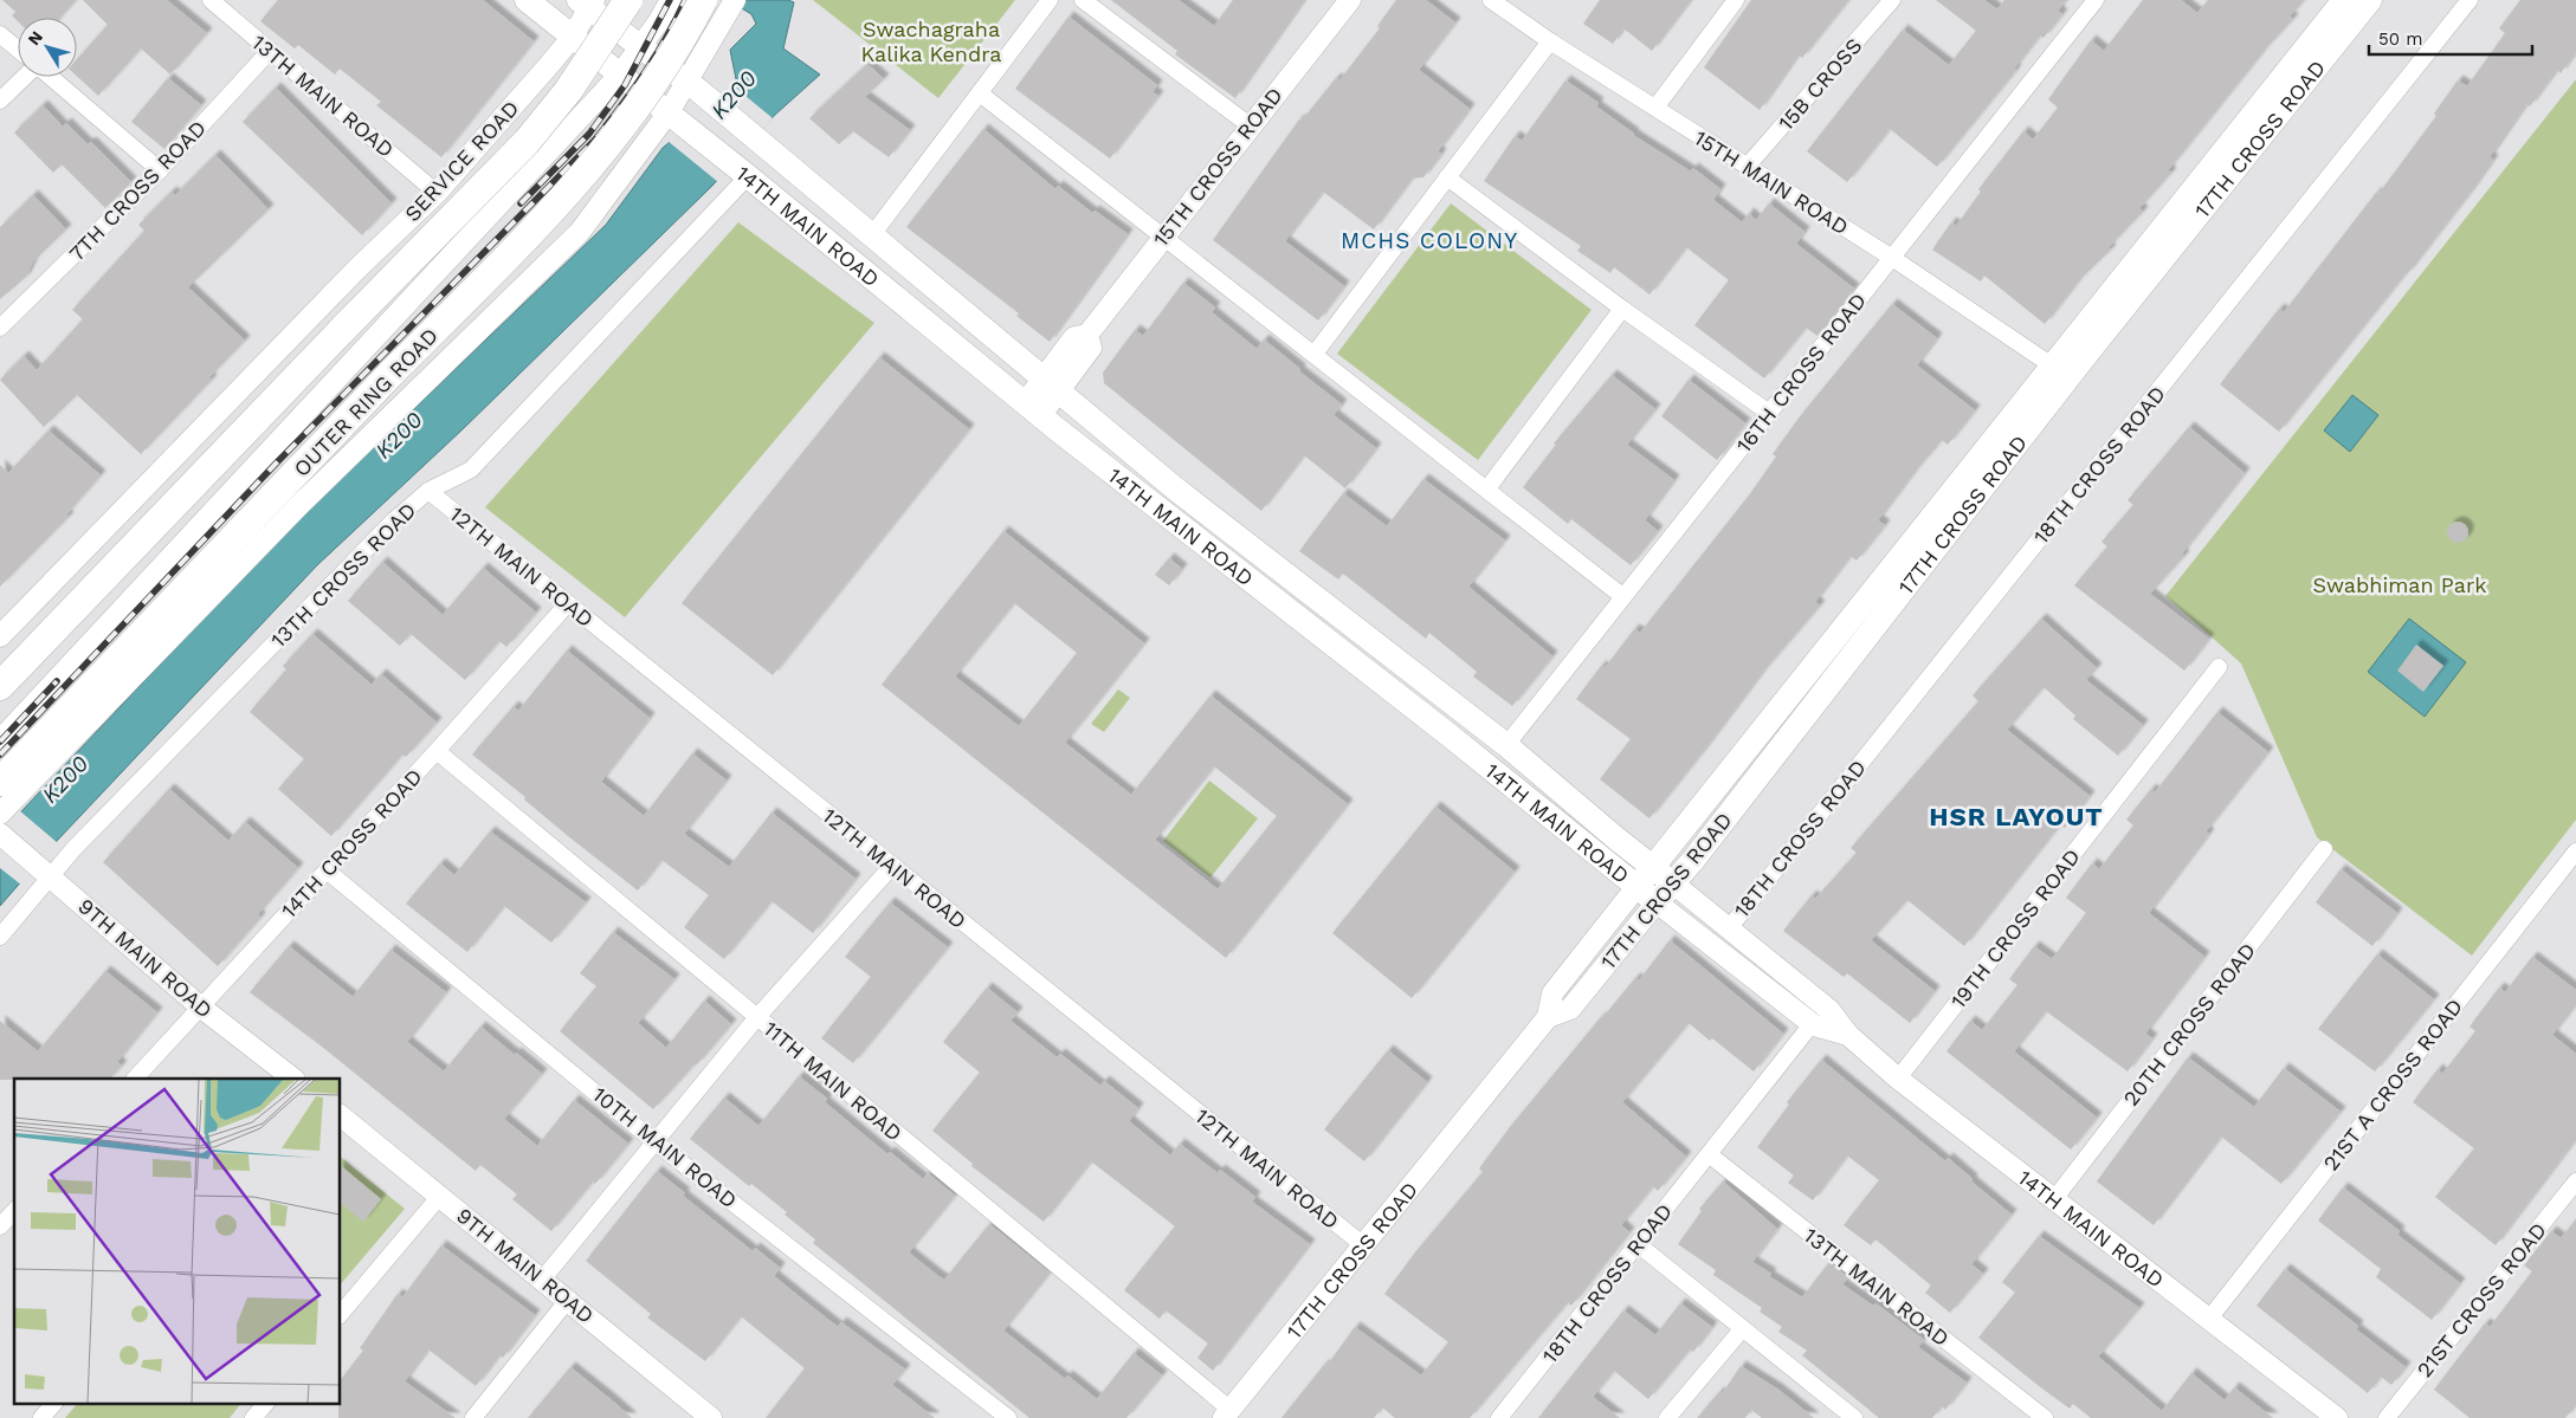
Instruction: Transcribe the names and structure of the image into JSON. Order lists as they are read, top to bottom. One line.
{"streets":{"highway":["OUTER RING ROAD"],"main road":["17TH CROSS ROAD","14TH MAIN ROAD"],"street":["15B CROSS","13TH MAIN ROAD","SERVICE ROAD","15TH CROSS ROAD","15TH MAIN ROAD","7TH CROSS ROAD","16TH CROSS ROAD","18TH CROSS ROAD","12TH MAIN ROAD","13TH CROSS ROAD","14TH CROSS ROAD","19TH CROSS ROAD","9TH MAIN ROAD","20TH CROSS ROAD","11TH MAIN ROAD","21ST A CROSS ROAD","10TH MAIN ROAD","21ST CROSS ROAD"]},"crossings":[["15B CROSS","15TH MAIN ROAD"],["13TH MAIN ROAD","SERVICE ROAD"],["13TH MAIN ROAD","7TH CROSS ROAD"],["13TH MAIN ROAD","18TH CROSS ROAD"],["17TH CROSS ROAD","15TH MAIN ROAD"],["17TH CROSS ROAD","14TH MAIN ROAD"],["17TH CROSS ROAD","12TH MAIN ROAD"],["17TH CROSS ROAD","11TH MAIN ROAD"],["SERVICE ROAD","14TH MAIN ROAD"],["15TH CROSS ROAD","14TH MAIN ROAD"],["15TH MAIN ROAD","16TH CROSS ROAD"],["14TH MAIN ROAD","16TH CROSS ROAD"],["14TH MAIN ROAD","18TH CROSS ROAD"],["14TH MAIN ROAD","13TH CROSS ROAD"],["14TH MAIN ROAD","19TH CROSS ROAD"],["14TH MAIN ROAD","20TH CROSS ROAD"],["14TH MAIN ROAD","21ST A CROSS ROAD"],["12TH MAIN ROAD","13TH CROSS ROAD"],["12TH MAIN ROAD","14TH CROSS ROAD"],["13TH CROSS ROAD","9TH MAIN ROAD"],["14TH CROSS ROAD","9TH MAIN ROAD"],["14TH CROSS ROAD","11TH MAIN ROAD"],["14TH CROSS ROAD","10TH MAIN ROAD"]],"districts":["MCHS COLONY","HSR LAYOUT"],"water":["K200"],"parks":["Swachagraha Kalika Kendra","Swabhiman Park"],"scale_bar":"50 m","north":"top left"}
